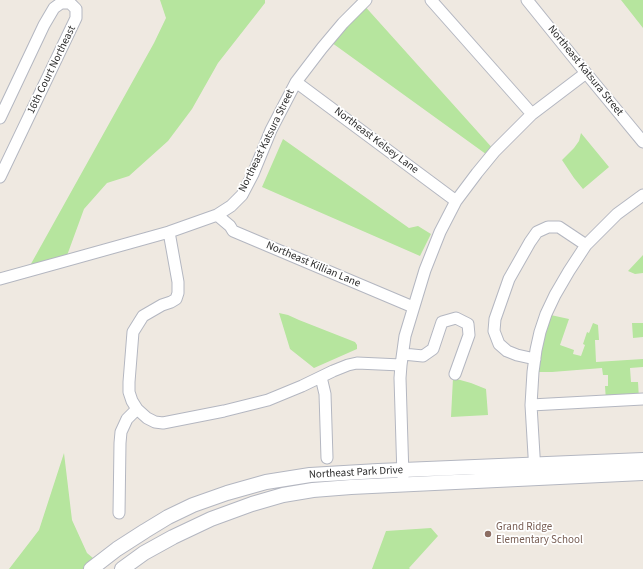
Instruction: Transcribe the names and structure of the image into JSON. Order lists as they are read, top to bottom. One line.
{"streets":{"street":["16th Court Northeast","Northeast Katsura Street","Northeast Kelsey Lane","Northeast Killian Lane","Northeast Park Drive"]},"crossings":[["Northeast Katsura Street","Northeast Kelsey Lane"],["Northeast Katsura Street","Northeast Killian Lane"]],"places":["Grand Ridge Elementary School"]}
